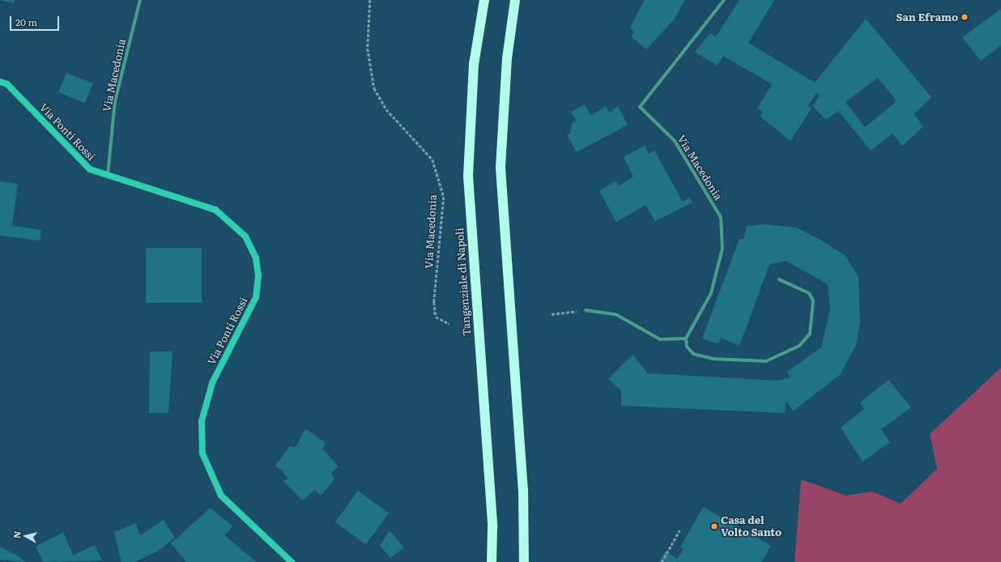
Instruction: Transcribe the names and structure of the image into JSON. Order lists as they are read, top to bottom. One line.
{"streets":{"highway":["Tangenziale di Napoli"],"street":["Via Macedonia","Via Ponti Rossi"]},"crossings":[["Via Macedonia","Via Ponti Rossi"]],"places":["San Eframo","Casa del Volto Santo"],"scale_bar":"20 m","north":"left"}
